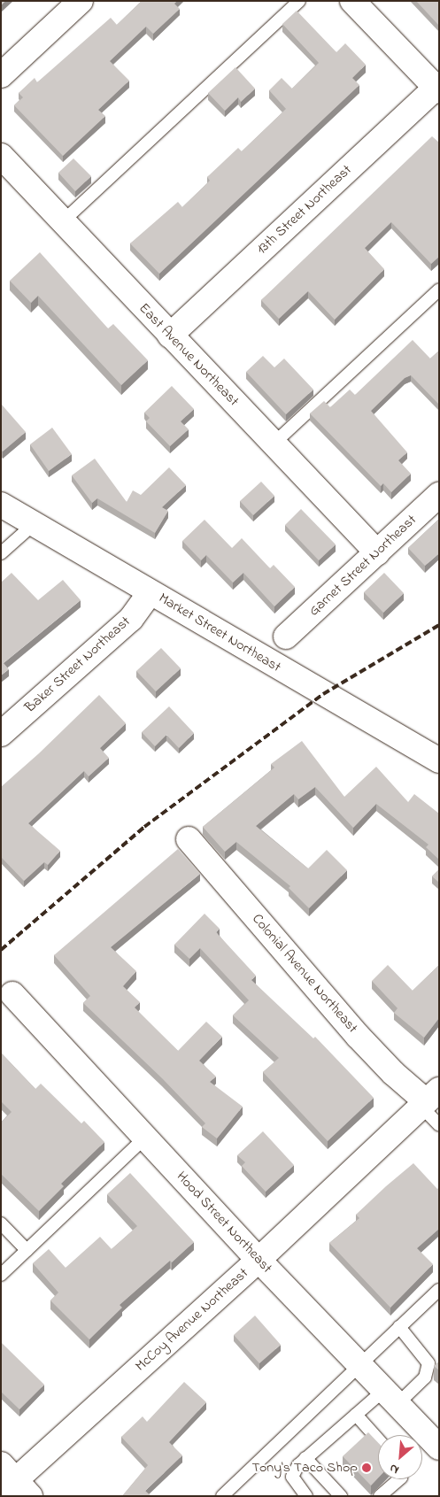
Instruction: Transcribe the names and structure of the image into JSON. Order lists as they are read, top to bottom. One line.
{"streets":{"street":["13th Street Northeast","East Avenue Northeast","Garnet Street Northeast","Market Street Northeast","Baker Street Northeast","Colonial Avenue Northeast","Hood Street Northeast","McCoy Avenue Northeast"]},"crossings":[["13th Street Northeast","East Avenue Northeast"],["East Avenue Northeast","Garnet Street Northeast"],["Market Street Northeast","Baker Street Northeast"],["Colonial Avenue Northeast","McCoy Avenue Northeast"],["Hood Street Northeast","McCoy Avenue Northeast"]],"places":["Tony's Taco Shop"],"north":"bottom left"}
